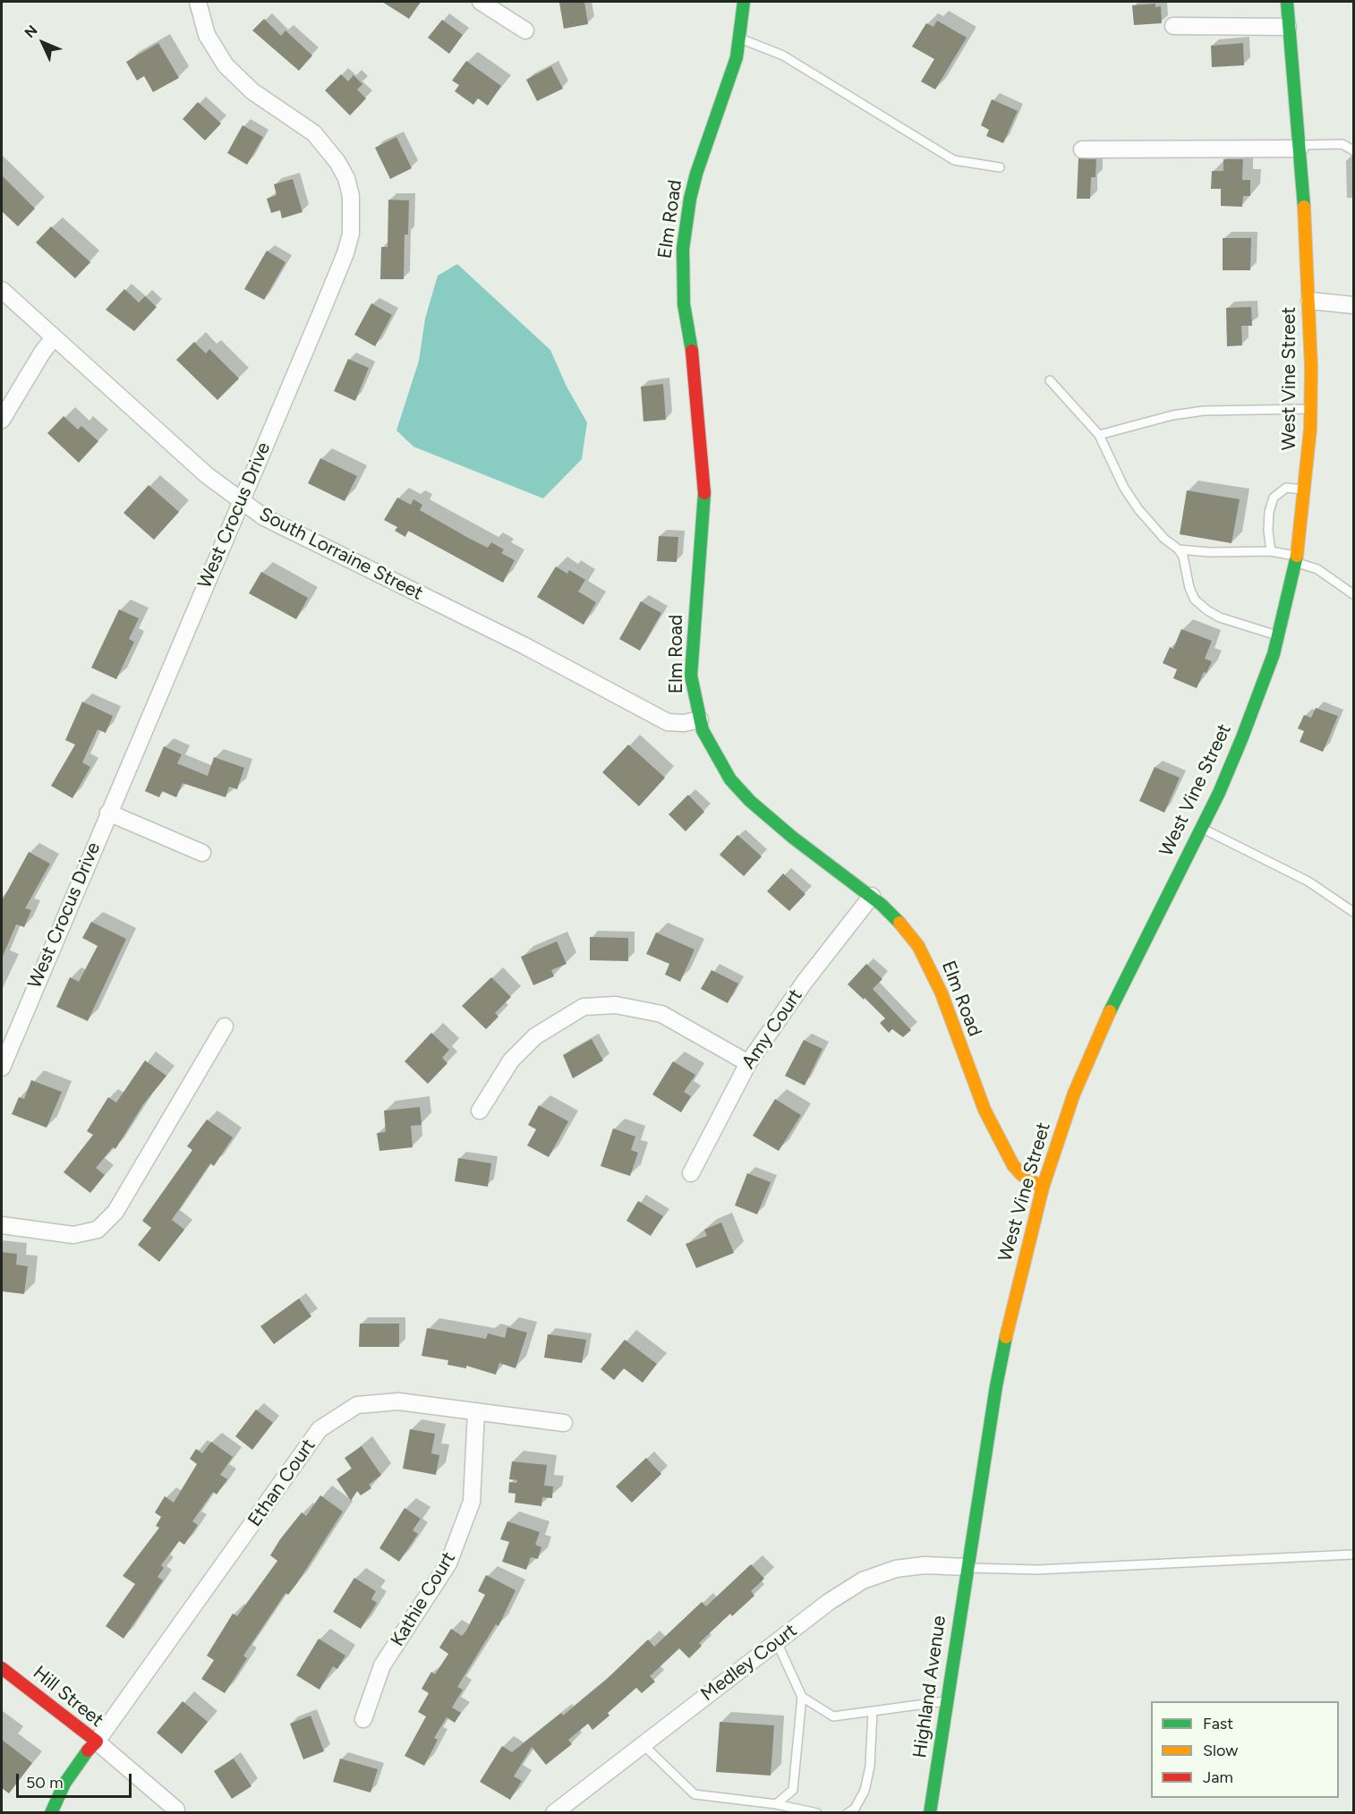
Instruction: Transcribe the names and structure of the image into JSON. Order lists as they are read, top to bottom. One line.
{"streets":{"main road":["Elm Road","West Vine Street","Highland Avenue","Hill Street"],"street":["West Crocus Drive","South Lorraine Street","Amy Court","Ethan Court","Kathie Court","Medley Court"]},"crossings":[["Elm Road","West Vine Street"],["Elm Road","South Lorraine Street"],["Elm Road","Amy Court"],["West Vine Street","Medley Court"],["West Vine Street","Highland Avenue"],["West Crocus Drive","South Lorraine Street"],["Ethan Court","Kathie Court"],["Ethan Court","Hill Street"],["Medley Court","Highland Avenue"]],"legend":["Fast","Slow","Jam"],"scale_bar":"50 m","north":"top left"}
